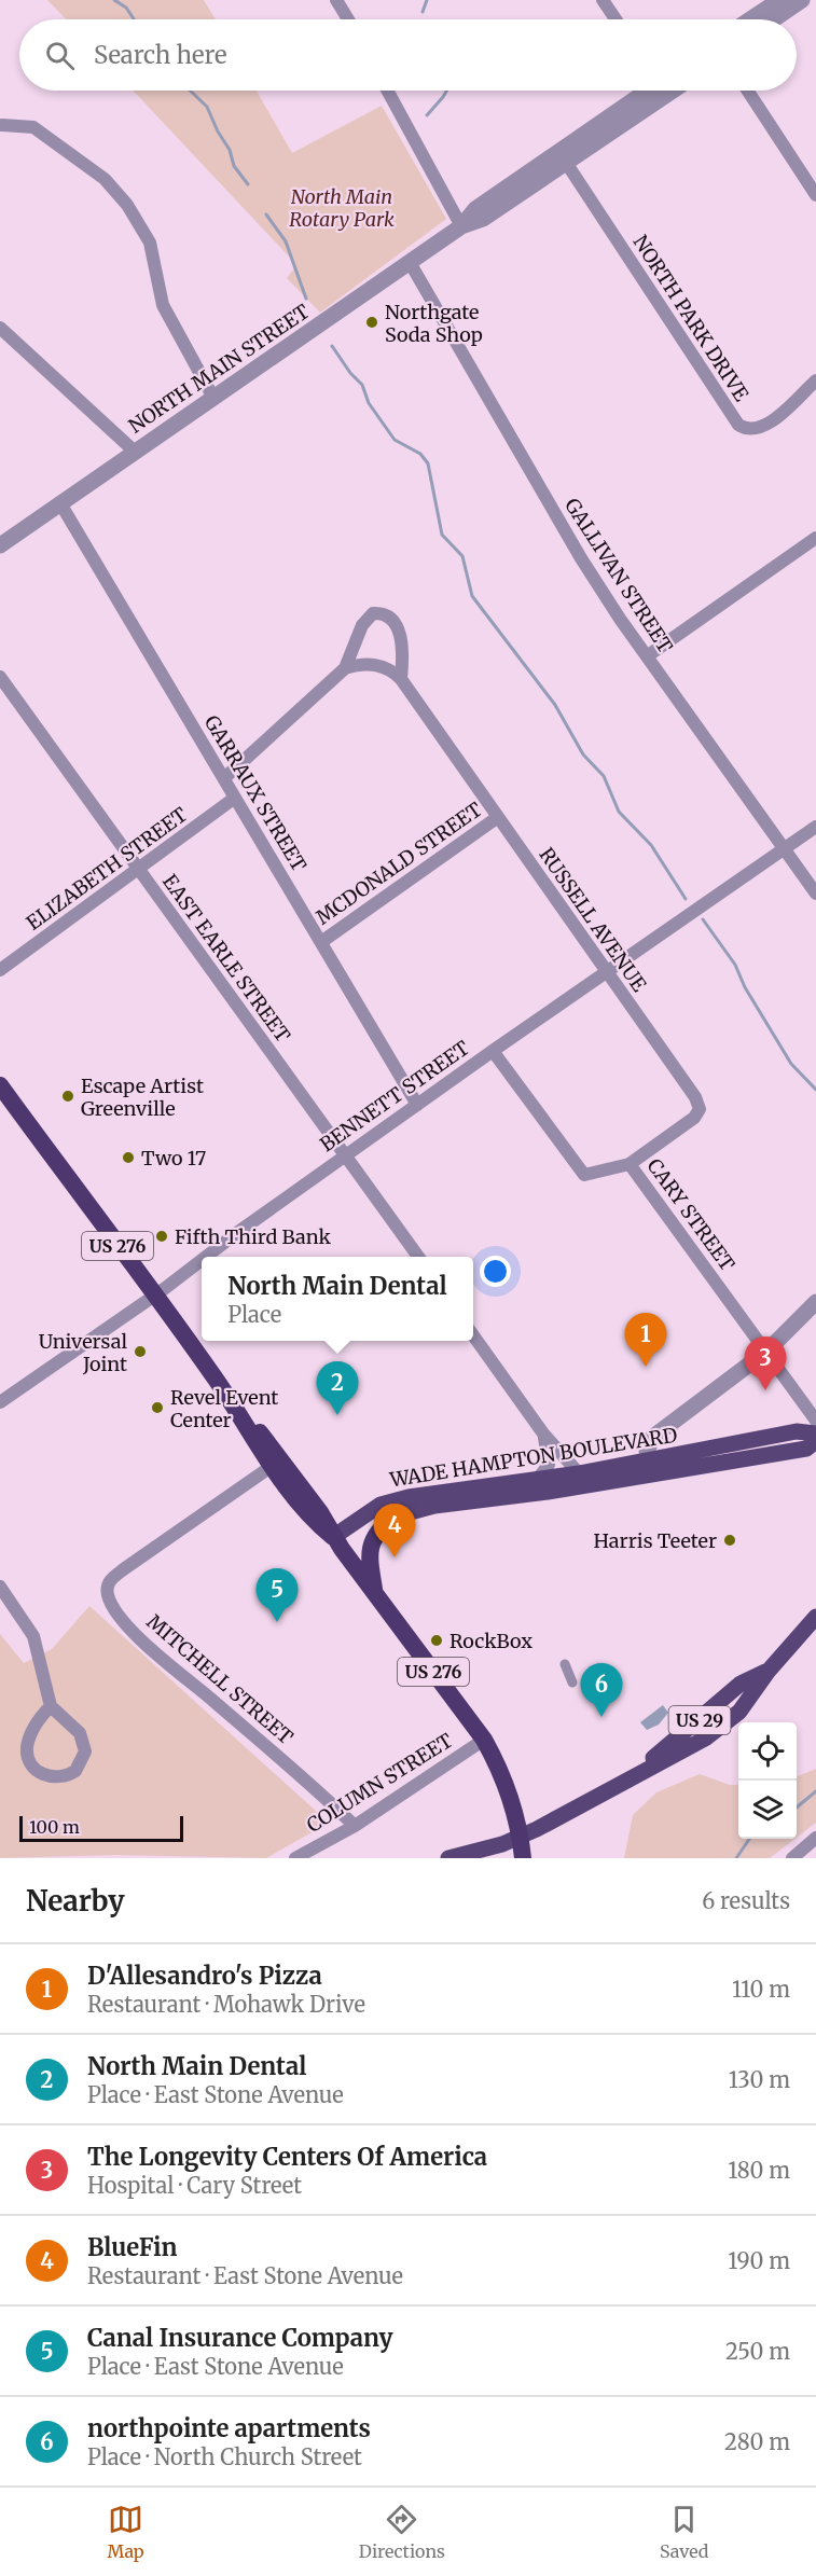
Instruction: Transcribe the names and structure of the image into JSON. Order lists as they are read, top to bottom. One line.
{"streets":{"highway":["US 276"],"main road":["WADE HAMPTON BOULEVARD","US 29"],"street":["NORTH PARK DRIVE","NORTH MAIN STREET","GALLIVAN STREET","GARRAUX STREET","MCDONALD STREET","ELIZABETH STREET","RUSSELL AVENUE","EAST EARLE STREET","BENNETT STREET","CARY STREET","MITCHELL STREET","COLUMN STREET"]},"crossings":[["NORTH PARK DRIVE","NORTH MAIN STREET"],["NORTH MAIN STREET","GALLIVAN STREET"],["NORTH MAIN STREET","GARRAUX STREET"],["GALLIVAN STREET","BENNETT STREET"],["GARRAUX STREET","MCDONALD STREET"],["GARRAUX STREET","ELIZABETH STREET"],["GARRAUX STREET","BENNETT STREET"],["MCDONALD STREET","RUSSELL AVENUE"],["ELIZABETH STREET","EAST EARLE STREET"],["RUSSELL AVENUE","BENNETT STREET"],["RUSSELL AVENUE","CARY STREET"],["EAST EARLE STREET","BENNETT STREET"],["BENNETT STREET","CARY STREET"],["BENNETT STREET","US 276"],["US 276","WADE HAMPTON BOULEVARD"],["US 276","MITCHELL STREET"],["US 276","COLUMN STREET"],["MITCHELL STREET","COLUMN STREET"]],"parks":["North Main Rotary Park"],"places":["Northgate Soda Shop","Escape Artist Greenville","Two 17","Fifth Third Bank","Universal Joint","Revel Event Center","Harris Teeter","RockBox"],"scale_bar":"100 m","page":{"search":"Search here","popup":["North Main Dental","Place"],"pins":["1","3","2","4","5","6"],"scale":"100 m","heading":["Nearby","6 results"],"list":[{"mark":"1","name":"D'Allesandro's Pizza","note":"Restaurant · Mohawk Drive","value":"110 m"},{"mark":"2","name":"North Main Dental","note":"Place · East Stone Avenue","value":"130 m"},{"mark":"3","name":"The Longevity Centers Of America","note":"Hospital · Cary Street","value":"180 m"},{"mark":"4","name":"BlueFin","note":"Restaurant · East Stone Avenue","value":"190 m"},{"mark":"5","name":"Canal Insurance Company","note":"Place · East Stone Avenue","value":"250 m"},{"mark":"6","name":"northpointe apartments","note":"Place · North Church Street","value":"280 m"}],"nav":["Map","Directions","Saved"]}}
